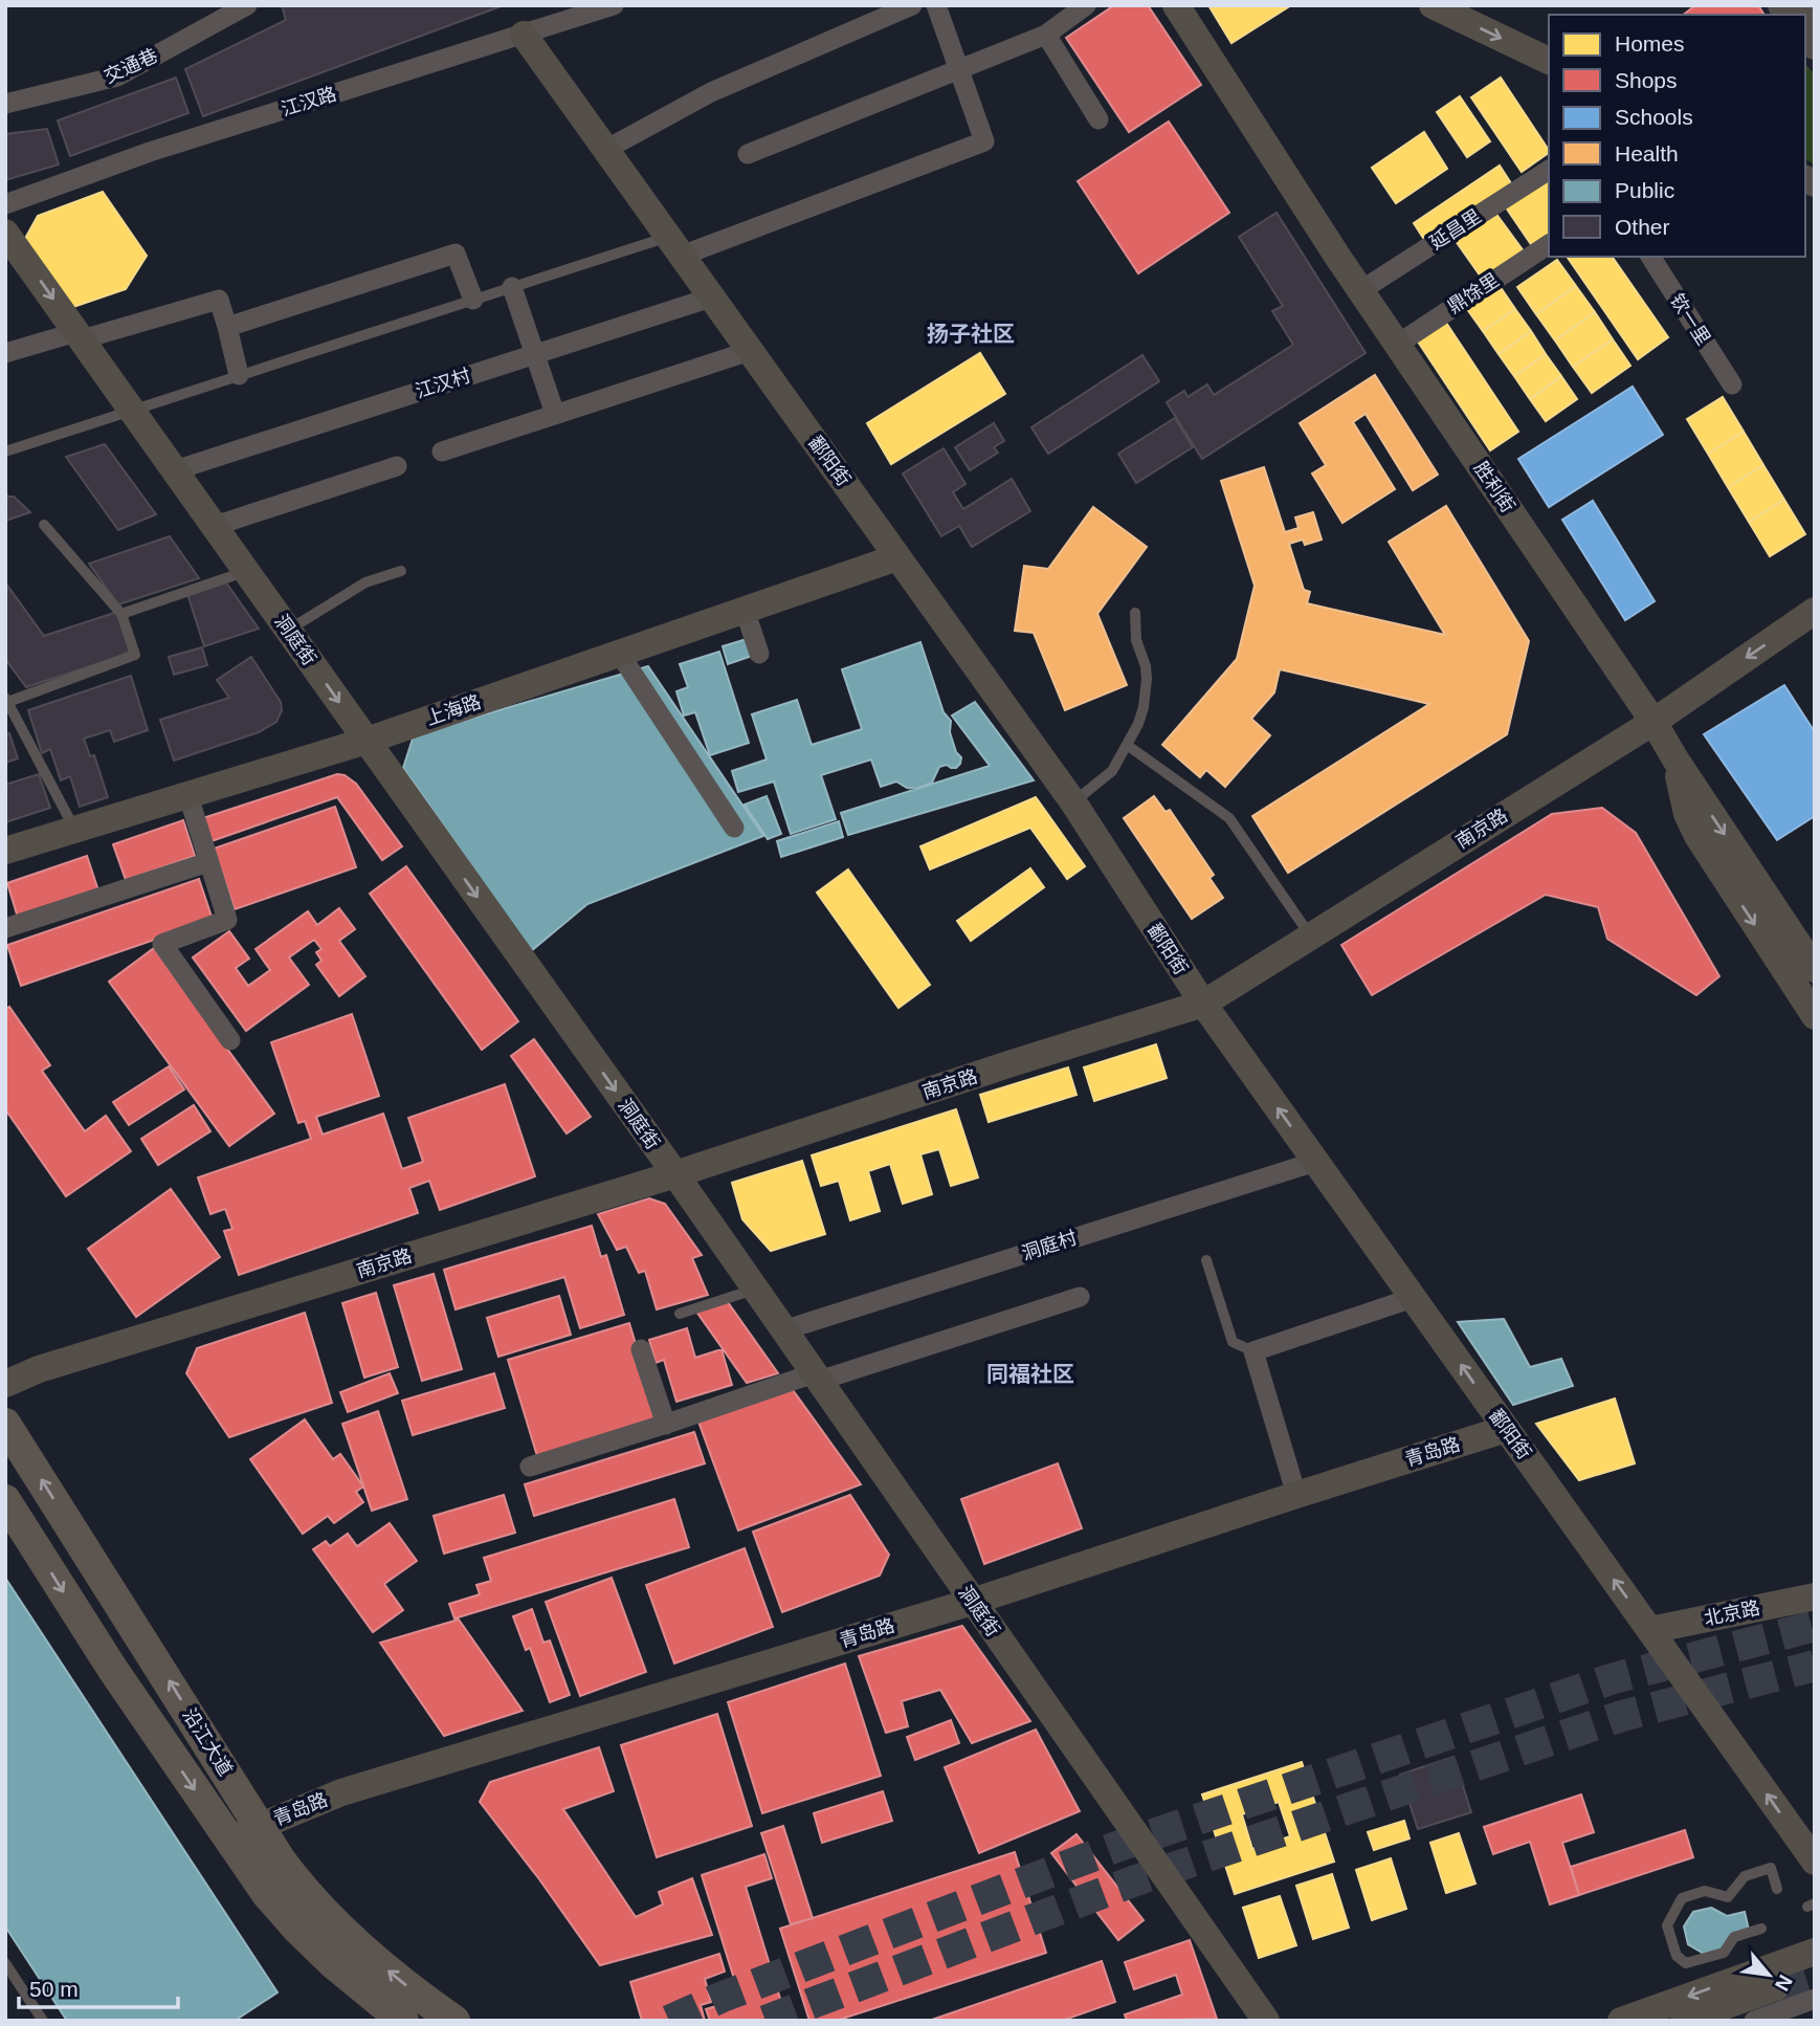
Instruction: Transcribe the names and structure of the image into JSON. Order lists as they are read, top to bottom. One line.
{"streets":{"main road":["沿江大道"],"street":["交通巷","江汉路","延昌里","鼎馀里","钦一里","江汉村","鄱阳街","胜利街","洞庭街","上海路","南京路","洞庭村","青岛路","北京路"]},"crossings":[["江汉路","鄱阳街"],["延昌里","胜利街"],["鼎馀里","胜利街"],["江汉村","鄱阳街"],["江汉村","洞庭街"],["鄱阳街","上海路"],["鄱阳街","南京路"],["鄱阳街","洞庭村"],["鄱阳街","青岛路"],["鄱阳街","北京路"],["胜利街","南京路"],["洞庭街","上海路"],["洞庭街","南京路"],["洞庭街","洞庭村"],["洞庭街","青岛路"],["青岛路","沿江大道"]],"one_way":["鄱阳街","洞庭街"],"districts":["扬子社区","同福社区"],"legend":["Homes","Shops","Schools","Health","Public","Other"],"scale_bar":"50 m","north":"bottom right"}
